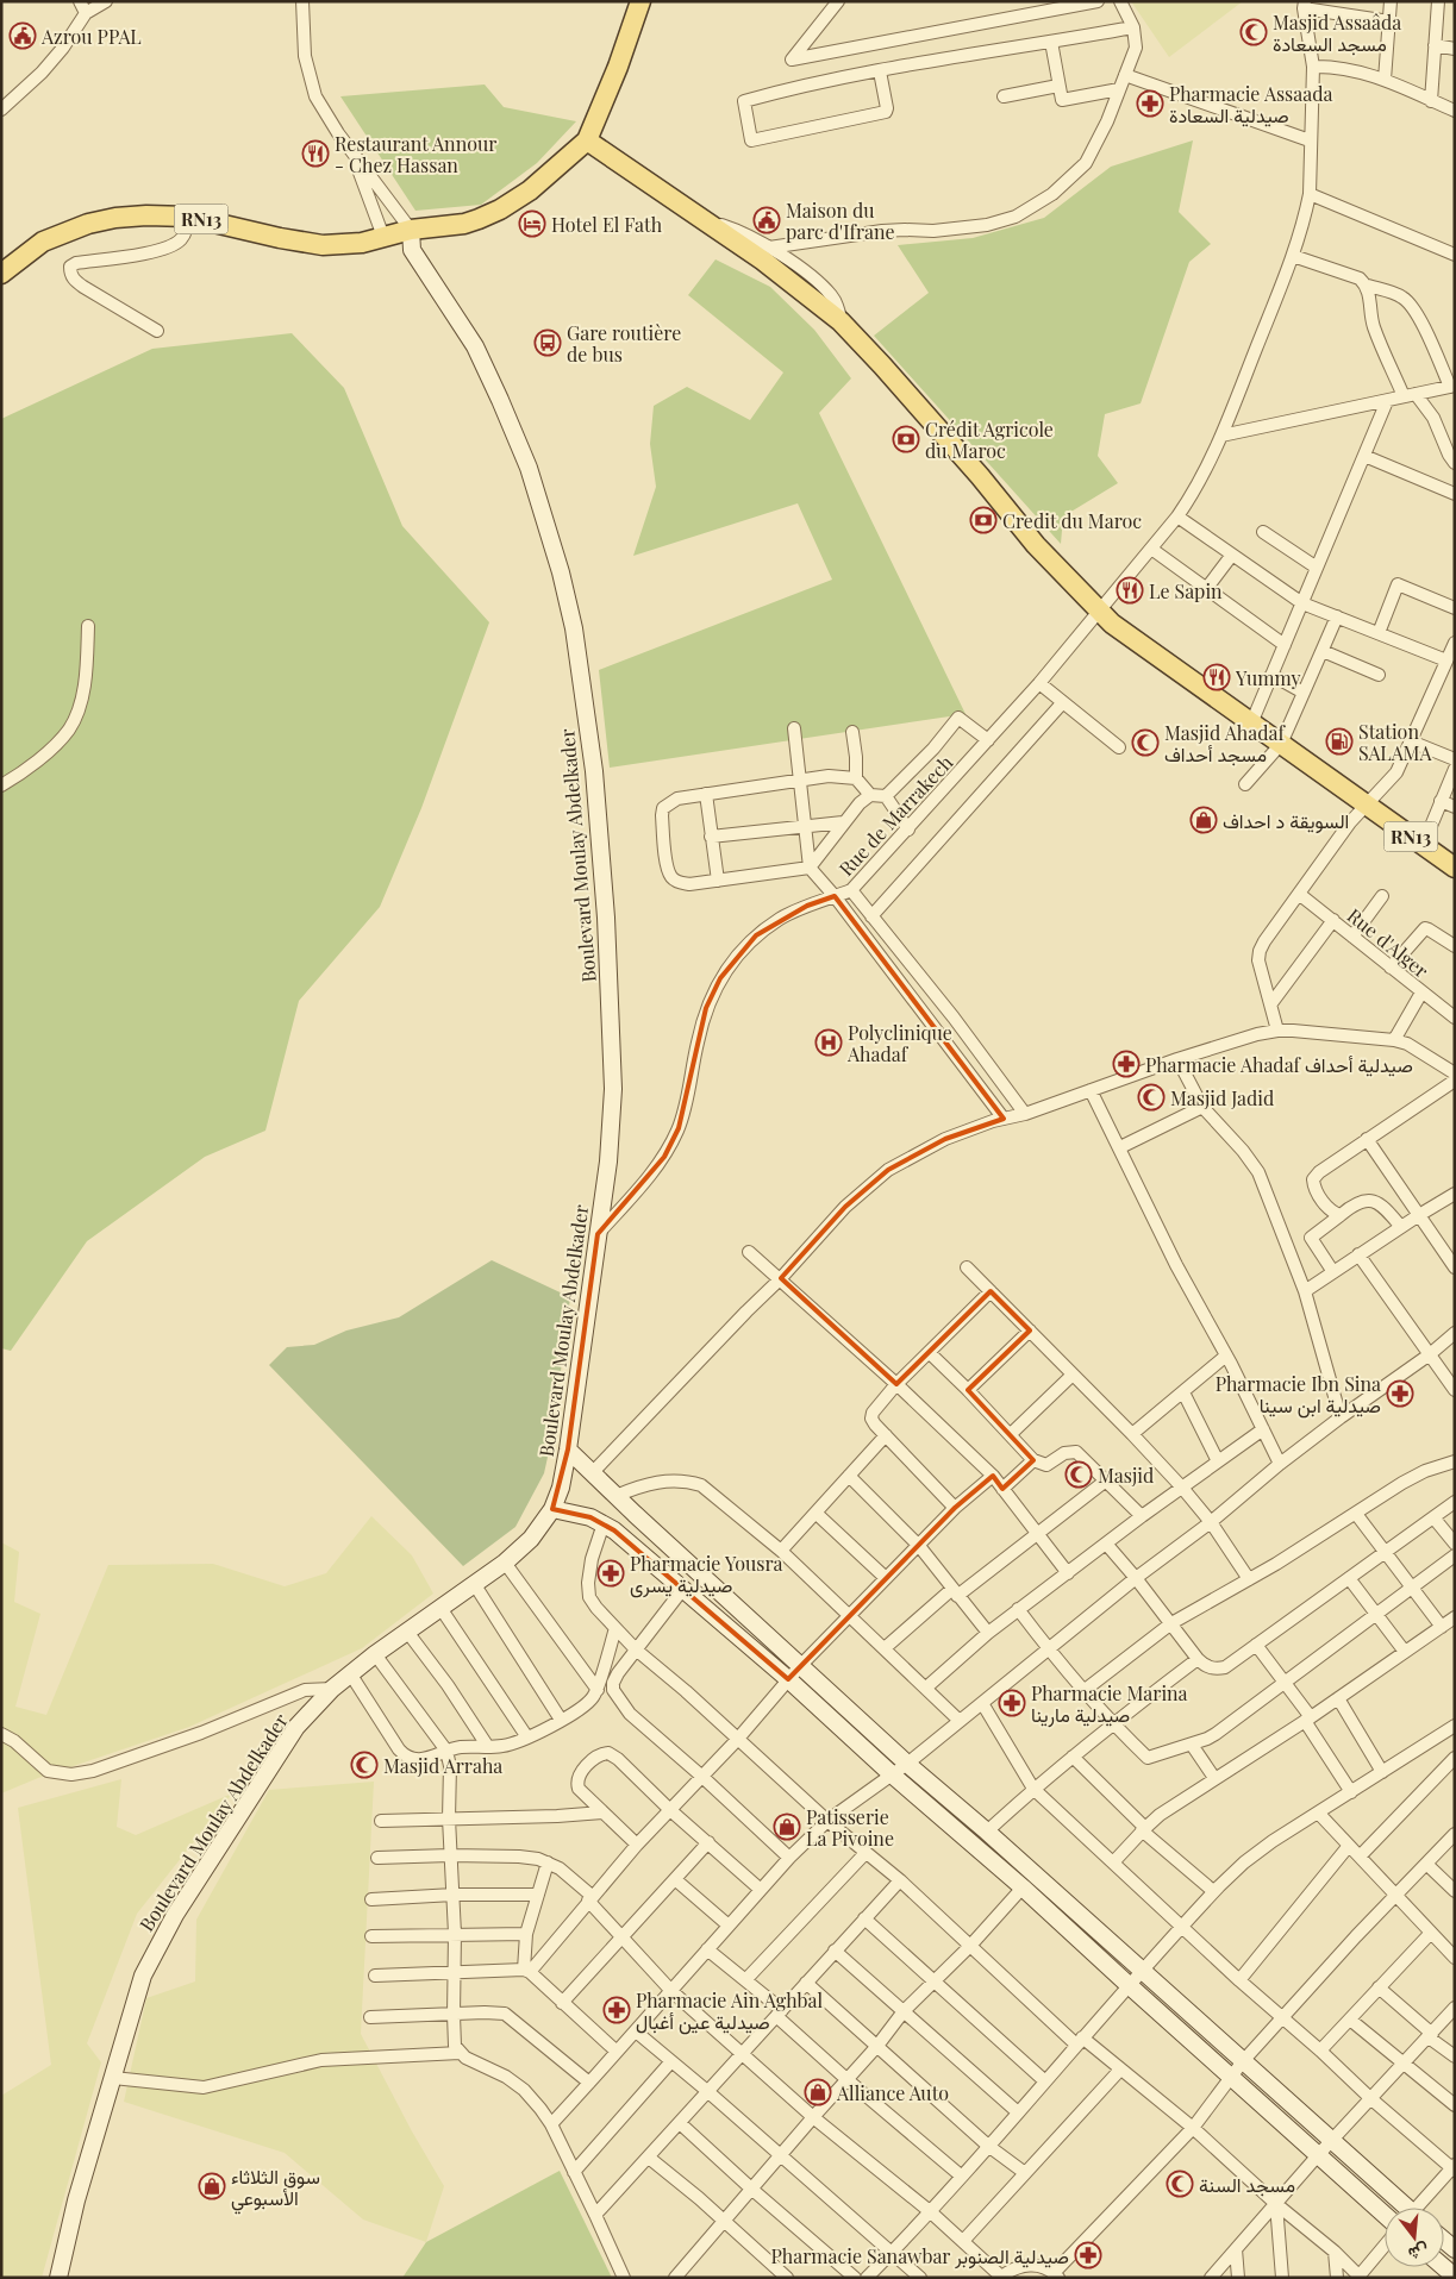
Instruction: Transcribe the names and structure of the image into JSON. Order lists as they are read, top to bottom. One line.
{"streets":{"main road":["RN13"],"street":["Rue de Marrakech","Boulevard Moulay Abdelkader","Rue d'Alger"]},"crossings":[["RN13","Rue de Marrakech"],["RN13","Boulevard Moulay Abdelkader"],["Rue de Marrakech","Boulevard Moulay Abdelkader"]],"places":{"mosque":["Masjid Assaâda مسجد السعادة","Masjid Ahadaf مسجد أحداف","Masjid Jadid","Masjid","Masjid Arraha","مسجد السنة"],"public building":["Azrou PPAL","Maison du parc d'Ifrane"],"pharmacy":["Pharmacie Assaada صيدلية السعادة","Pharmacie Ahadaf صيدلية أحداف","Pharmacie Ibn Sina صيدلية ابن سينا","Pharmacie Yousra صيدلية يسرى","Pharmacie Marina صيدلية مارينا","Pharmacie Ain Aghbal صيدلية عين أغبال","Pharmacie Sanawbar صيدلية الصنوبر"],"restaurant":["Restaurant Annour - Chez Hassan","Le Sapin","Yummy"],"hotel":["Hotel El Fath"],"bus stop":["Gare routière de bus"],"bank":["Crédit Agricole du Maroc","Credit du Maroc"],"fuel station":["Station SALAMA"],"shop":["السويقة د احداف","Patisserie La Pivoine","Alliance Auto","سوق الثلاثاء الأسبوعي"],"hospital":["Polyclinique Ahadaf"]},"north":"bottom"}
